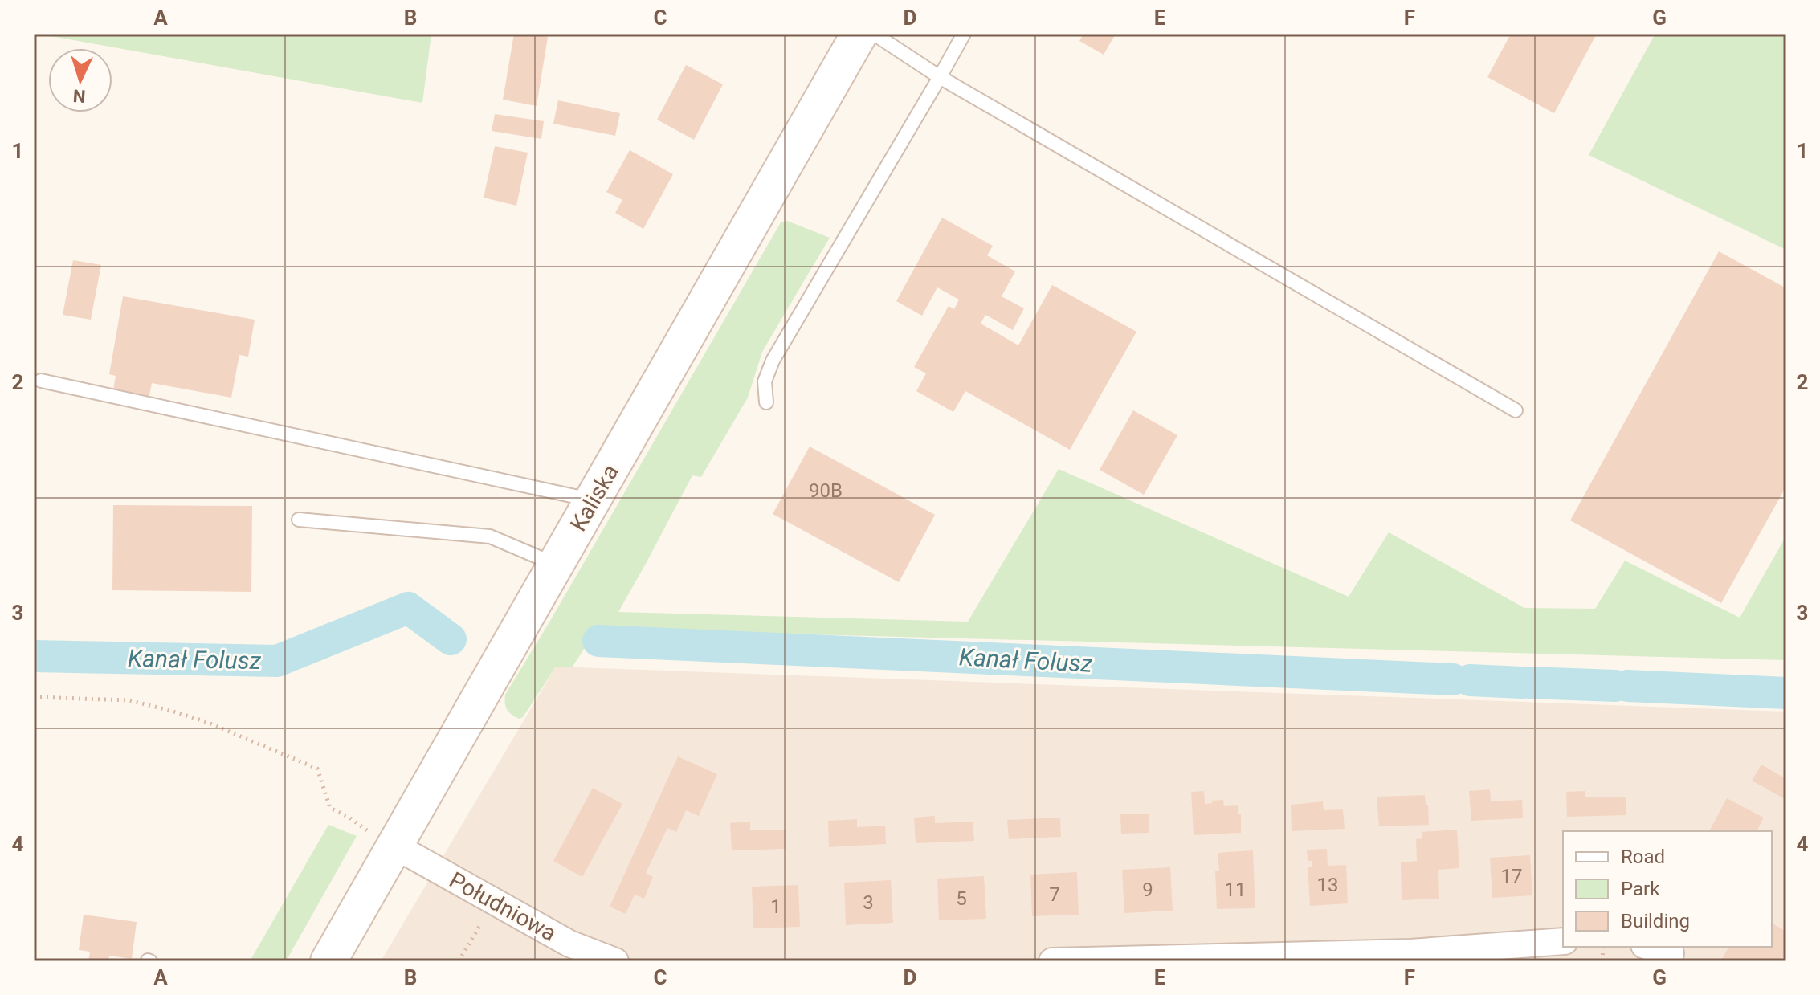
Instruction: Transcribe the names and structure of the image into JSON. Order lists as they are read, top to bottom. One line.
{"streets":{"main road":["Kaliska"],"street":["Południowa"]},"crossings":[["Kaliska","Południowa"]],"water":["Kanał Folusz"],"house_numbers":["90B","17","13","9","11","7","5","3","1"],"legend":["Road","Park","Building"],"north":"bottom","grid":{"columns":["A","B","C","D","E","F","G"],"rows":["1","2","3","4"]}}
